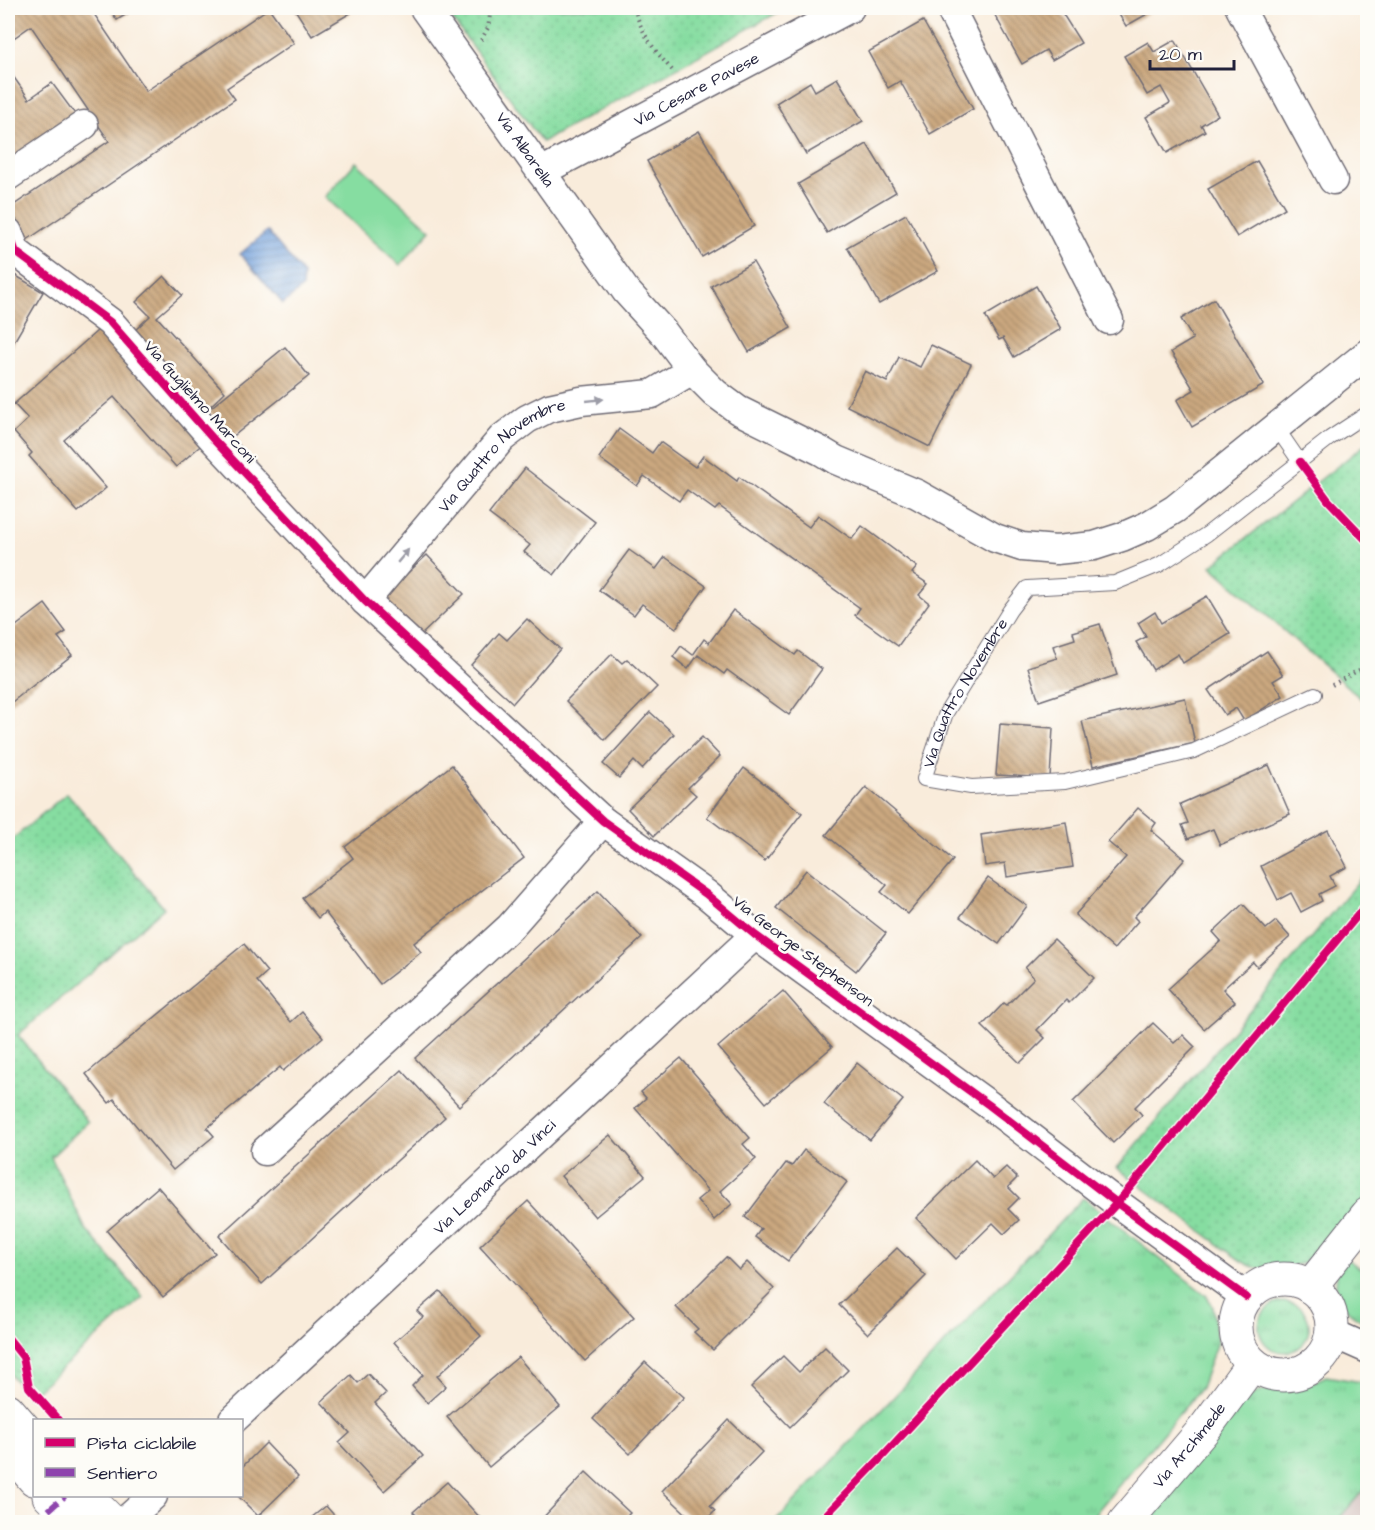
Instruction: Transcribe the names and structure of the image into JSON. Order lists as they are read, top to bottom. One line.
{"streets":{"street":["Via Cesare Pavese","Via Albarella","Via Guglielmo Marconi","Via Quattro Novembre","Via George Stephenson","Via Leonardo da Vinci","Via Archimede"]},"crossings":[["Via Cesare Pavese","Via Albarella"],["Via Albarella","Via Quattro Novembre"],["Via Guglielmo Marconi","Via Quattro Novembre"],["Via Guglielmo Marconi","Via George Stephenson"],["Via Quattro Novembre","Via George Stephenson"],["Via George Stephenson","Via Leonardo da Vinci"],["Via George Stephenson","Via Archimede"]],"legend":["Pista ciclabile","Sentiero"],"scale_bar":"20 m"}
